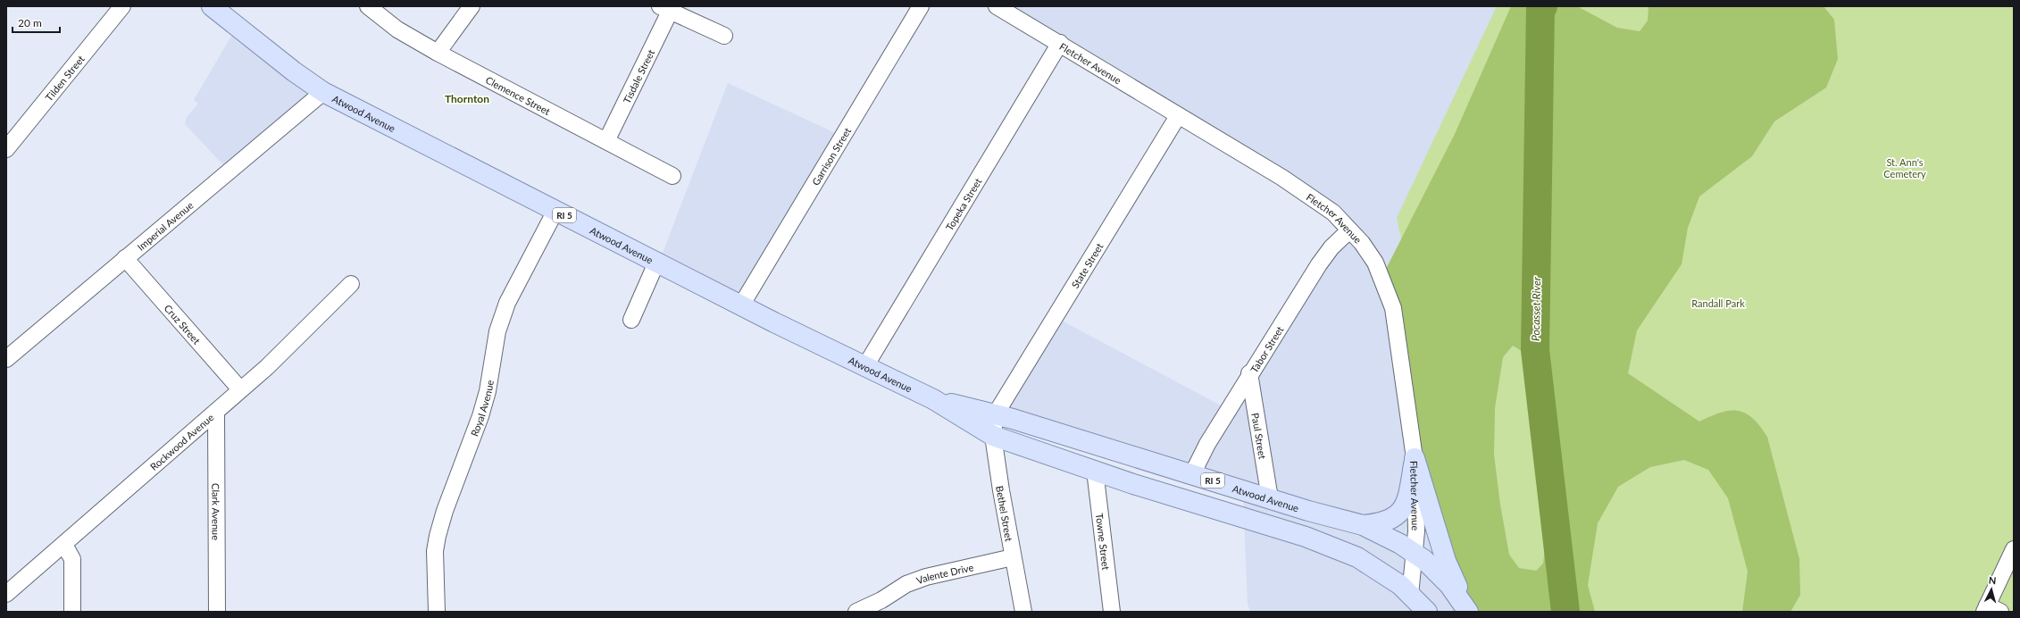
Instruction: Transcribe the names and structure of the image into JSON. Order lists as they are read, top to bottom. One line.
{"streets":{"main road":["Atwood Avenue","RI 5"],"street":["Fletcher Avenue","Tisdale Street","Tilden Street","Clemence Street","Garrison Street","Topeka Street","Imperial Avenue","State Street","Cruz Street","Tabor Street","Royal Avenue","Paul Street","Rockwood Avenue","Clark Avenue","Bethel Street","Towne Street","Valente Drive"]},"crossings":[["Fletcher Avenue","Atwood Avenue"],["Fletcher Avenue","Topeka Street"],["Fletcher Avenue","State Street"],["Fletcher Avenue","Tabor Street"],["Tisdale Street","Clemence Street"],["Atwood Avenue","Garrison Street"],["Atwood Avenue","Topeka Street"],["Atwood Avenue","Imperial Avenue"],["Atwood Avenue","State Street"],["Atwood Avenue","Tabor Street"],["Atwood Avenue","Royal Avenue"],["Atwood Avenue","Paul Street"],["Atwood Avenue","Bethel Street"],["Atwood Avenue","Towne Street"],["Imperial Avenue","Cruz Street"],["State Street","Bethel Street"],["Cruz Street","Rockwood Avenue"],["Tabor Street","Paul Street"],["Rockwood Avenue","Clark Avenue"],["Bethel Street","Valente Drive"]],"districts":["Thornton"],"water":["Pocasset River"],"parks":["St. Ann's Cemetery","Randall Park"],"scale_bar":"20 m","north":"top"}
